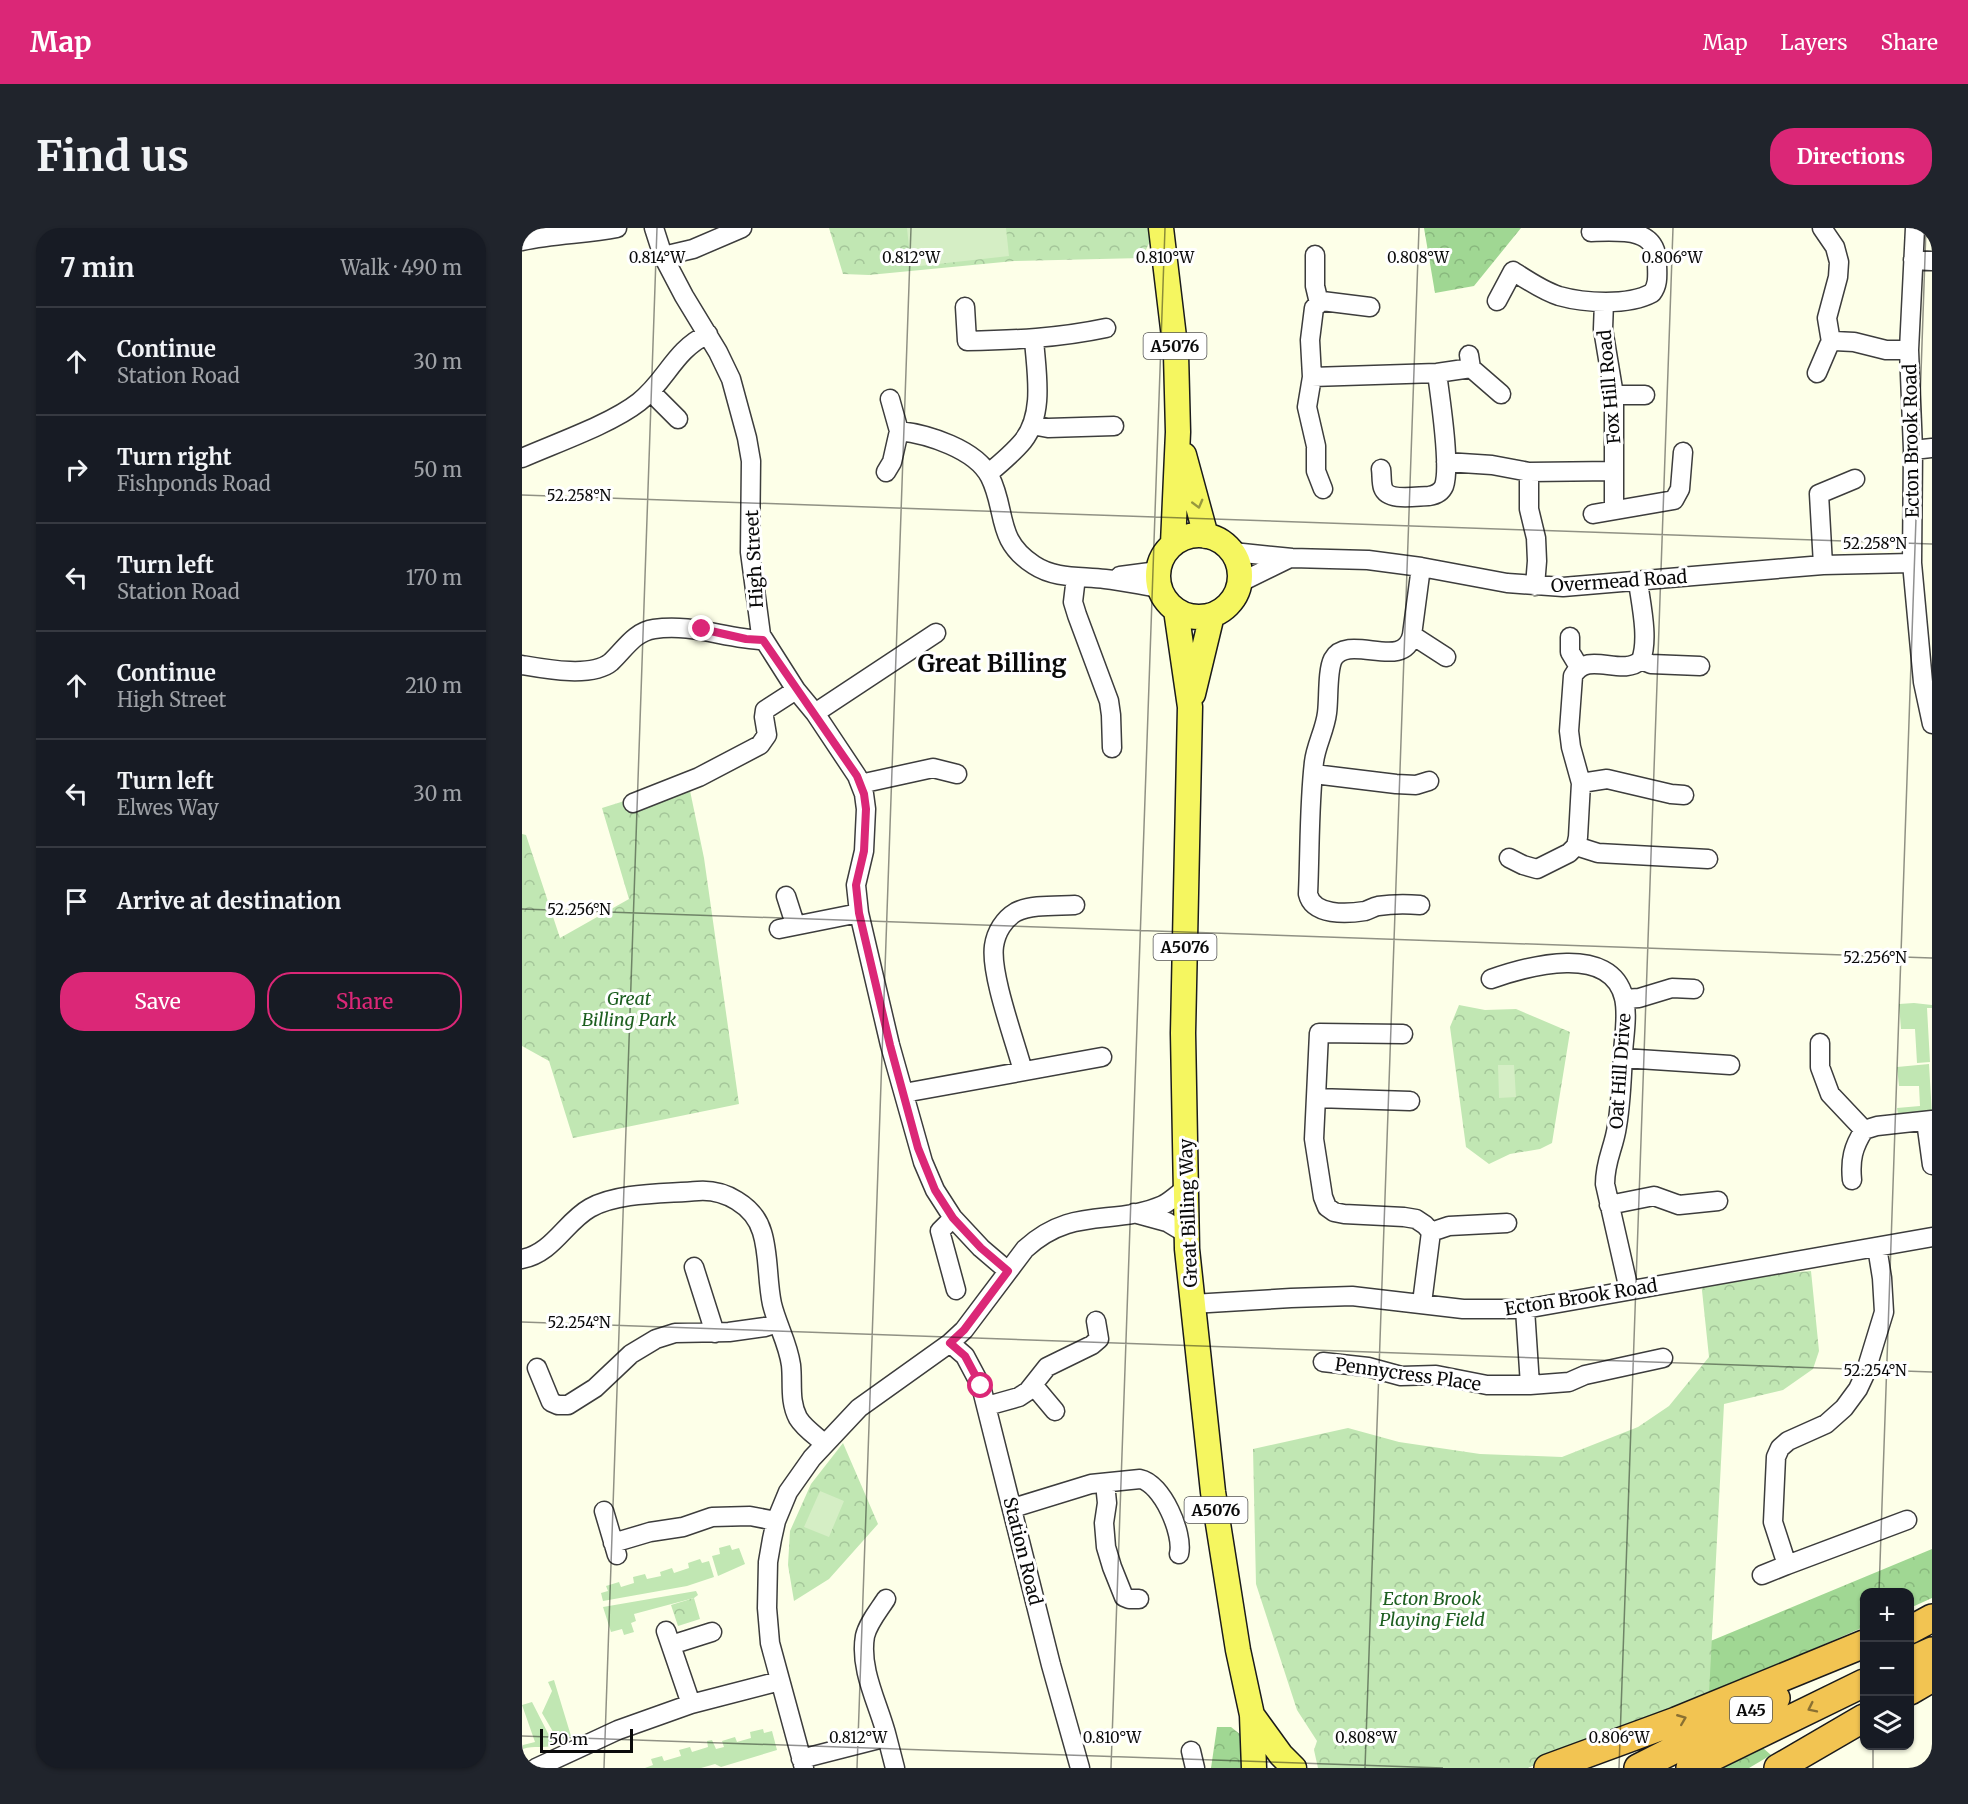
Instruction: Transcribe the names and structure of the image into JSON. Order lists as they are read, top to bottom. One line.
{"streets":{"highway":["A45"],"main road":["A5076","Great Billing Way"],"street":["Fox Hill Road","Ecton Brook Road","High Street","Overmead Road","Oat Hill Drive","Pennycress Place","Station Road"]},"crossings":[["A5076","Overmead Road"],["A5076","Great Billing Way"],["Ecton Brook Road","Overmead Road"],["Ecton Brook Road","Oat Hill Drive"],["Ecton Brook Road","Great Billing Way"],["Overmead Road","Great Billing Way"]],"districts":["Great Billing"],"parks":["Great Billing Park","Ecton Brook Playing Field"],"scale_bar":"50 m","page":{"header":"Map","nav":["Map","Layers","Share"],"buttons":["Directions",["Save","Share"]],"title":"Find us","heading":["7 min","Walk · 490 m"],"list":[["Continue","Station Road","30 m"],["Turn right","Fishponds Road","50 m"],["Turn left","Station Road","170 m"],["Continue","High Street","210 m"],["Turn left","Elwes Way","30 m"],"Arrive at destination"],"map_buttons":["+","−"],"scale":"50 m"},"coordinates":["0.814°W","0.812°W","0.810°W","0.808°W","0.806°W","52.258°N","52.256°N","52.254°N"]}
